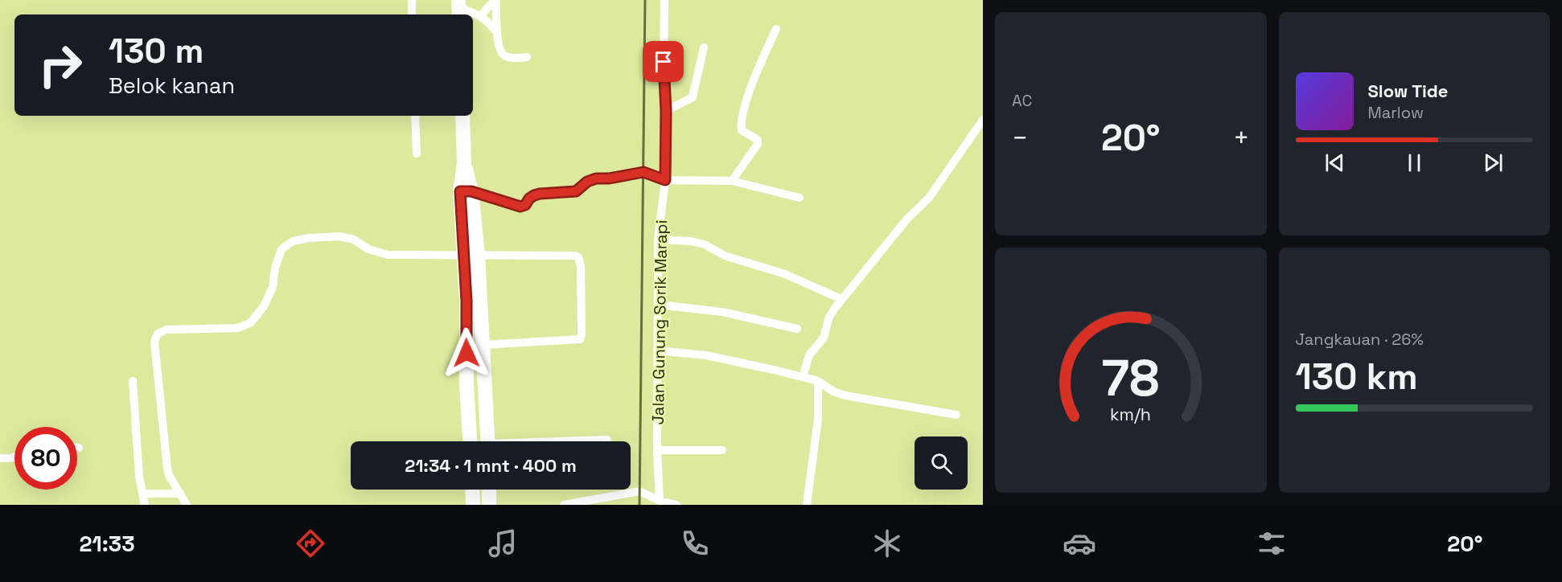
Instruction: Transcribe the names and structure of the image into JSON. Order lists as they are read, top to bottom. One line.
{"streets":{"street":["Jalan Gunung Sorik Marapi"]},"page":{"tile":["AC",["Jangkauan · 26%","130 km"]],"turn":["130 m","Belok kanan"],"song":["Slow Tide","Marlow"],"heat":["−","20°","+"],"limit":"80","trip":"21:34 · 1 mnt · 400 m","tabs":["21:33","20°"],"gauge":["78","km/h"]}}
